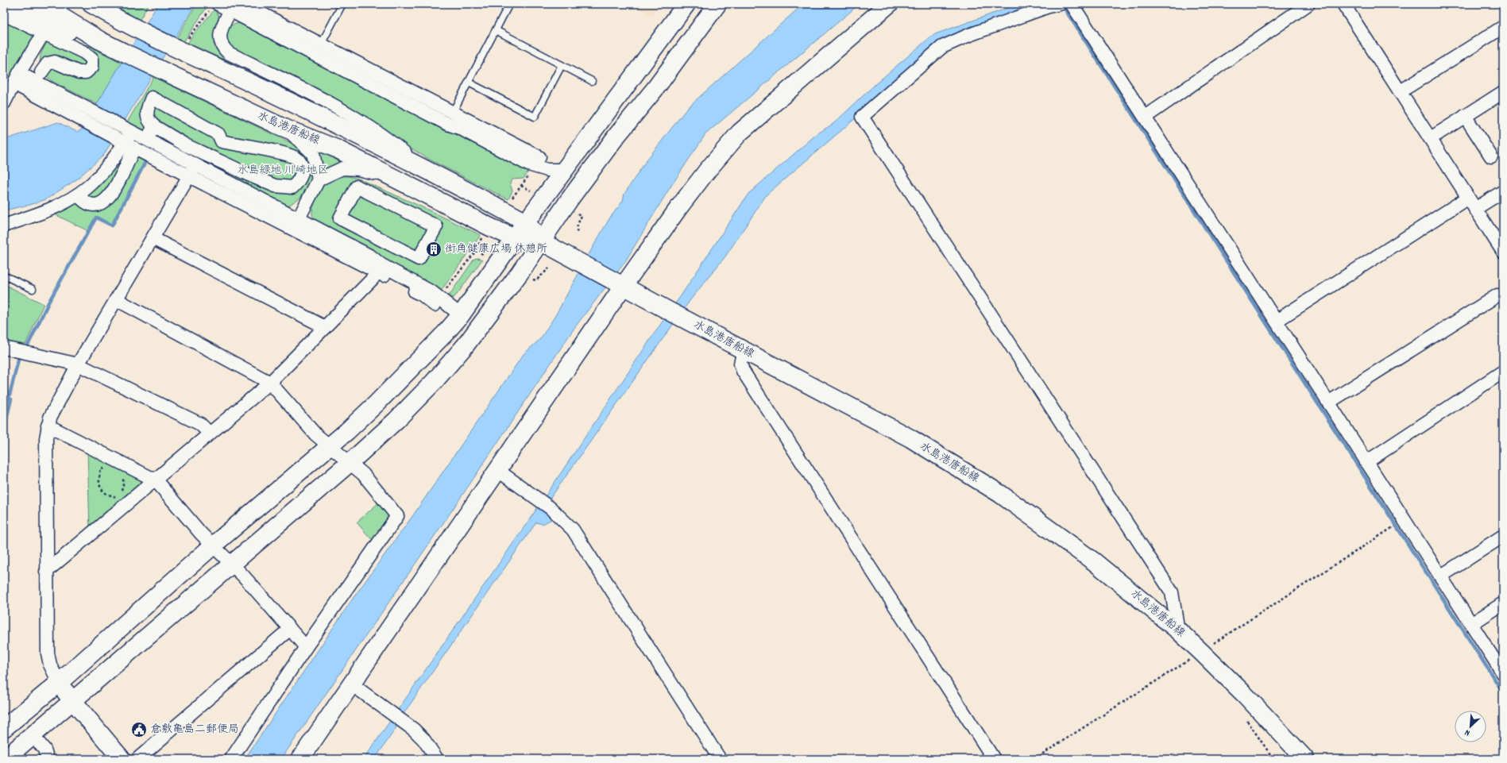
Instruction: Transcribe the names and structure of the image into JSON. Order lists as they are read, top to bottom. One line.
{"streets":{"street":["水島港唐船線"]},"parks":["水島緑地 川崎地区"],"places":{"building":["街角健康広場 休憩所"],"public building":["倉敷亀島二郵便局"]},"north":"bottom left"}
